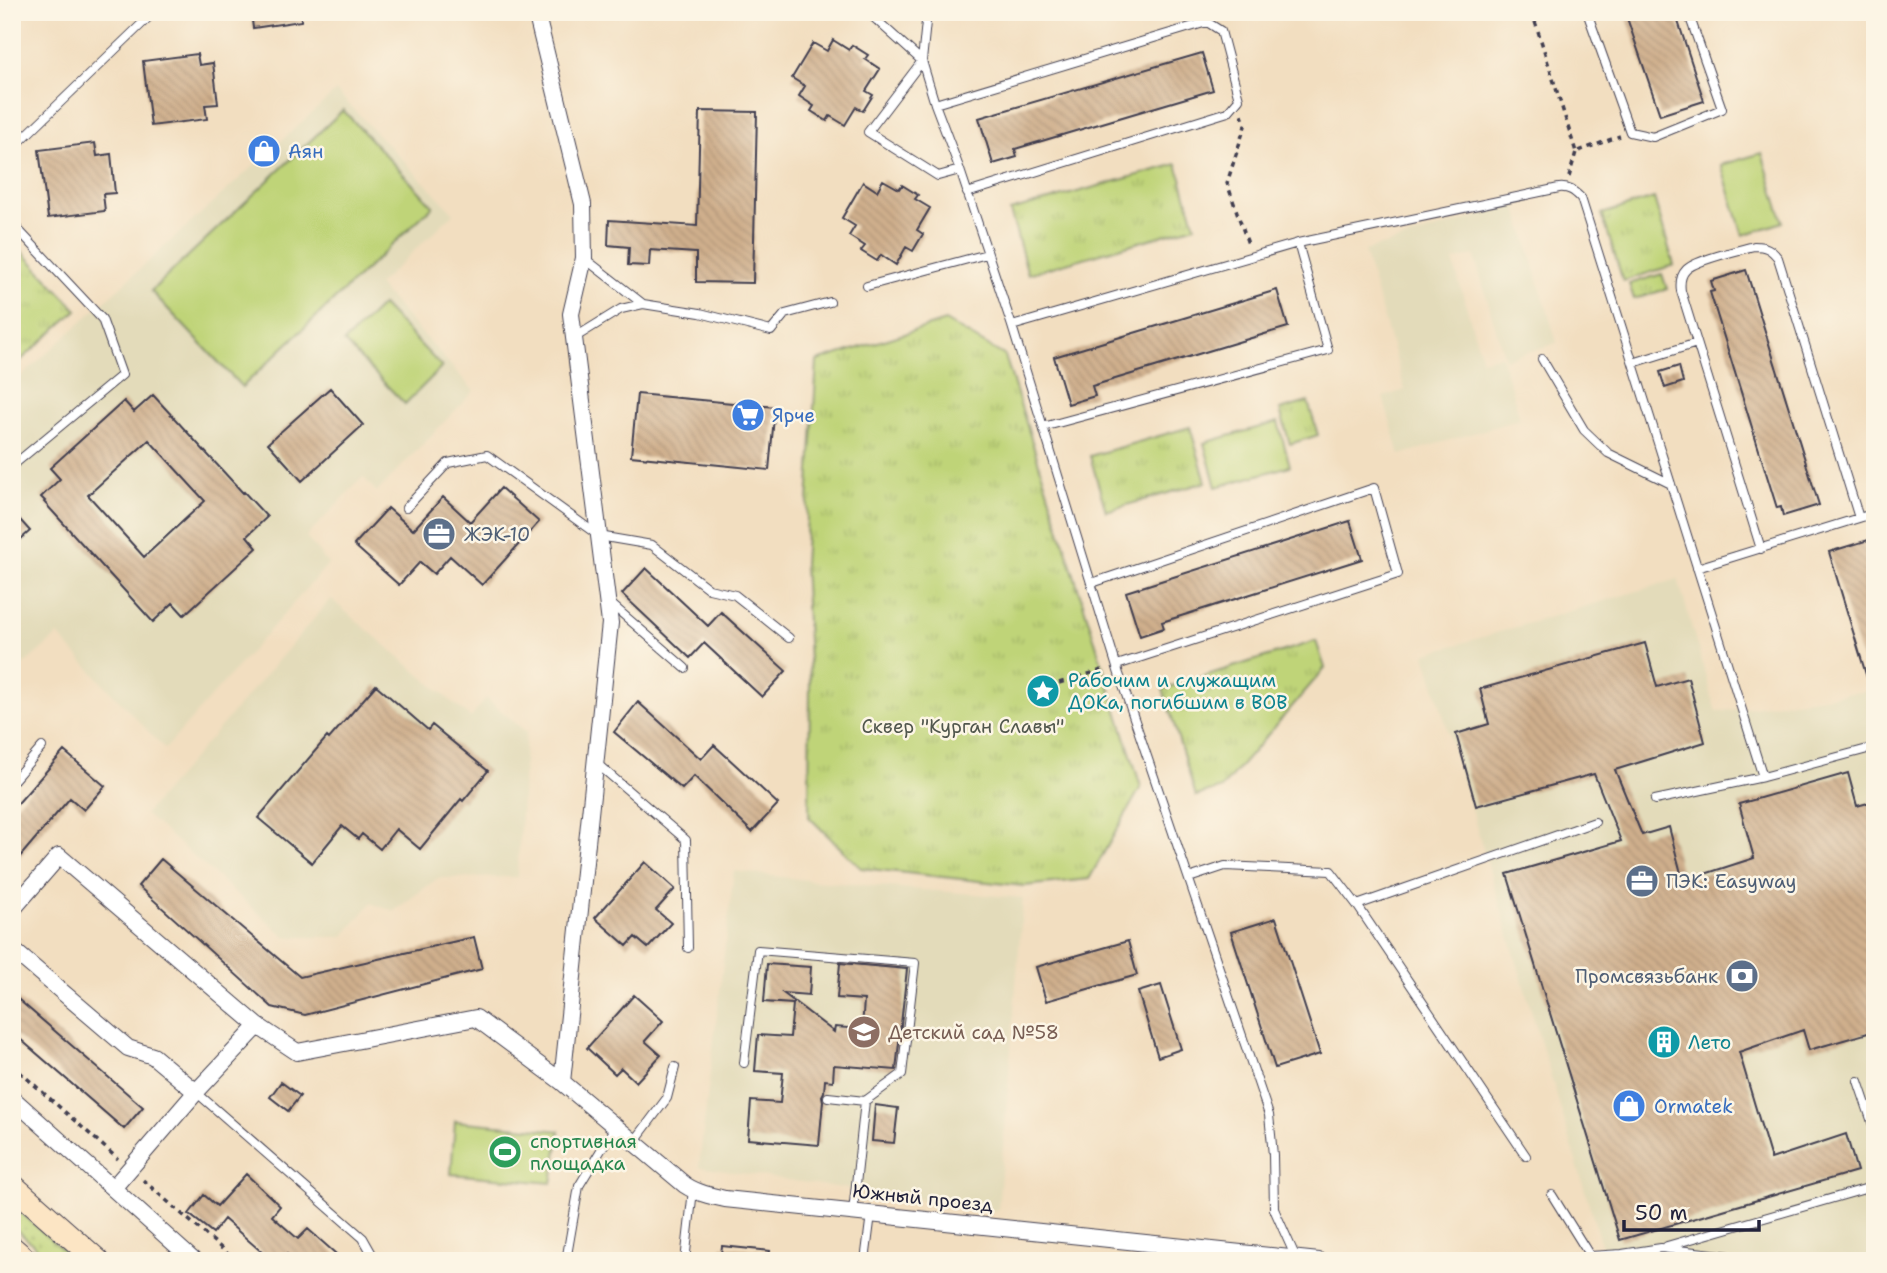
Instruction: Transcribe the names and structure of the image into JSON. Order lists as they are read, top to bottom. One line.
{"streets":{"street":["Южный проезд"]},"parks":["Сквер \"Курган Славы\""],"places":{"shop":["Аян","Ormatek"],"supermarket":["Ярче"],"office":["ЖЭК-10","ПЭК: Easyway"],"place":["Рабочим и служащим ДОКа, погибшим в ВОВ"],"bank":["Промсвязьбанк"],"school or university":["Детский сад №58"],"building":["Лето"],"sports":["спортивная площадка"]},"scale_bar":"50 m"}
